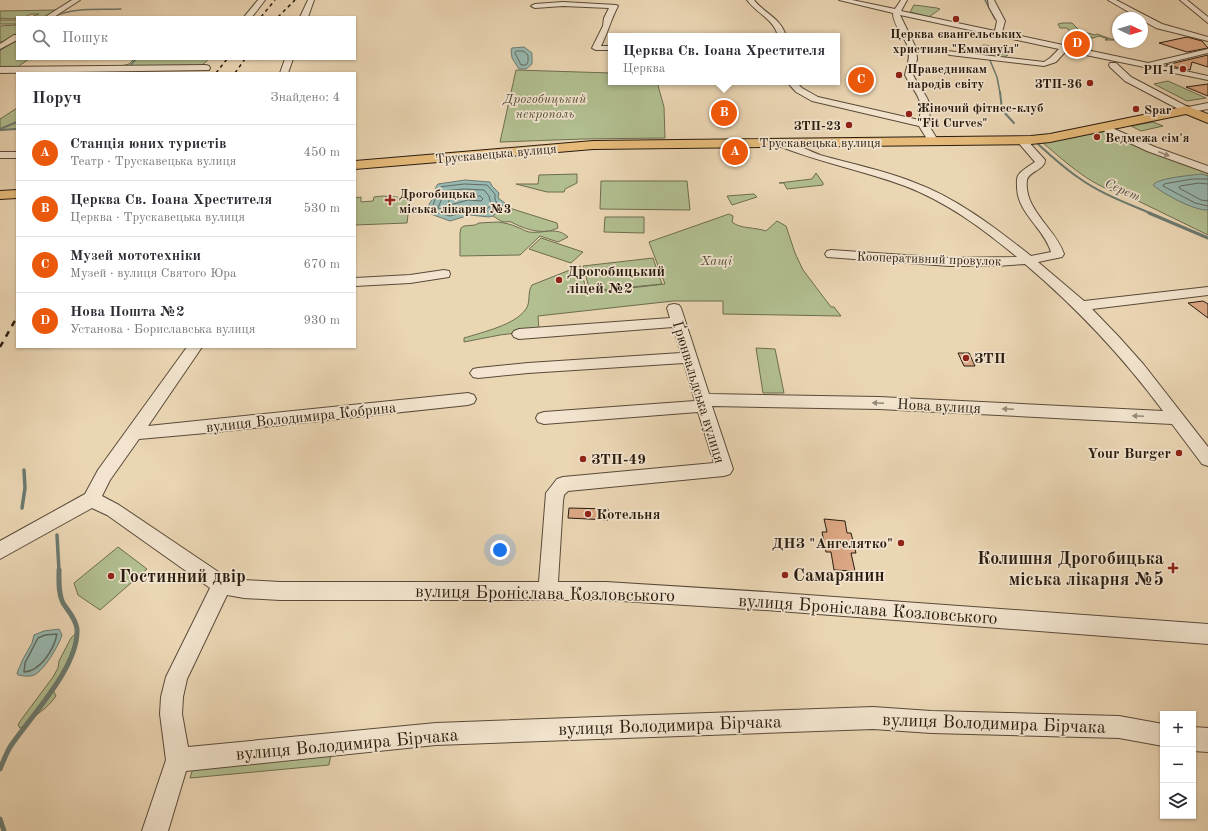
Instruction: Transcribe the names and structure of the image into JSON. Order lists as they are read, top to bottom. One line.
{"streets":{"main road":["Трускавецька вулиця"],"street":["Кооперативний провулок","Ґрюнвальдська вулиця","Нова вулиця","вулиця Володимира Кобрина","вулиця Броніслава Козловського","вулиця Володимира Бірчака"]},"crossings":[["Трускавецька вулиця","Кооперативний провулок"],["Ґрюнвальдська вулиця","Нова вулиця"],["Ґрюнвальдська вулиця","вулиця Броніслава Козловського"]],"one_way":["Нова вулиця"],"water":["Серет"],"parks":["Дрогобицький некрополь","Хащі"],"places":{"other":["Церква євангельських християн \"Еммануїл\"","РП-1","Праведникам народів світу","ЗТП-36","Spar","Жіночий фітнес-клуб \"Fit Curves\"","ЗТП-23","Ведмежа сім'я","Дрогобицький ліцей №2","ЗТП","Your Burger","ЗТП-49","Котельня","ДНЗ \"Ангелятко\"","Самарянин","Гостинний двір"],"health":["Дрогобицька міська лікарня №3","Колишня Дрогобицька міська лікарня №5"]},"north":"right","page":{"search":"Пошук","pins":["D","C","B","A"],"popup":["Церква Св. Іоана Хрестителя","Церква"],"heading":["Поруч","Знайдено: 4"],"list":[{"mark":"A","name":"Станція юних туристів","note":"Театр · Трускавецька вулиця","value":"450 m"},{"mark":"B","name":"Церква Св. Іоана Хрестителя","note":"Церква · Трускавецька вулиця","value":"530 m"},{"mark":"C","name":"Музей мототехніки","note":"Музей · вулиця Святого Юра","value":"670 m"},{"mark":"D","name":"Нова Пошта №2","note":"Установа · Бориславська вулиця","value":"930 m"}],"map_buttons":["+","−"]}}
